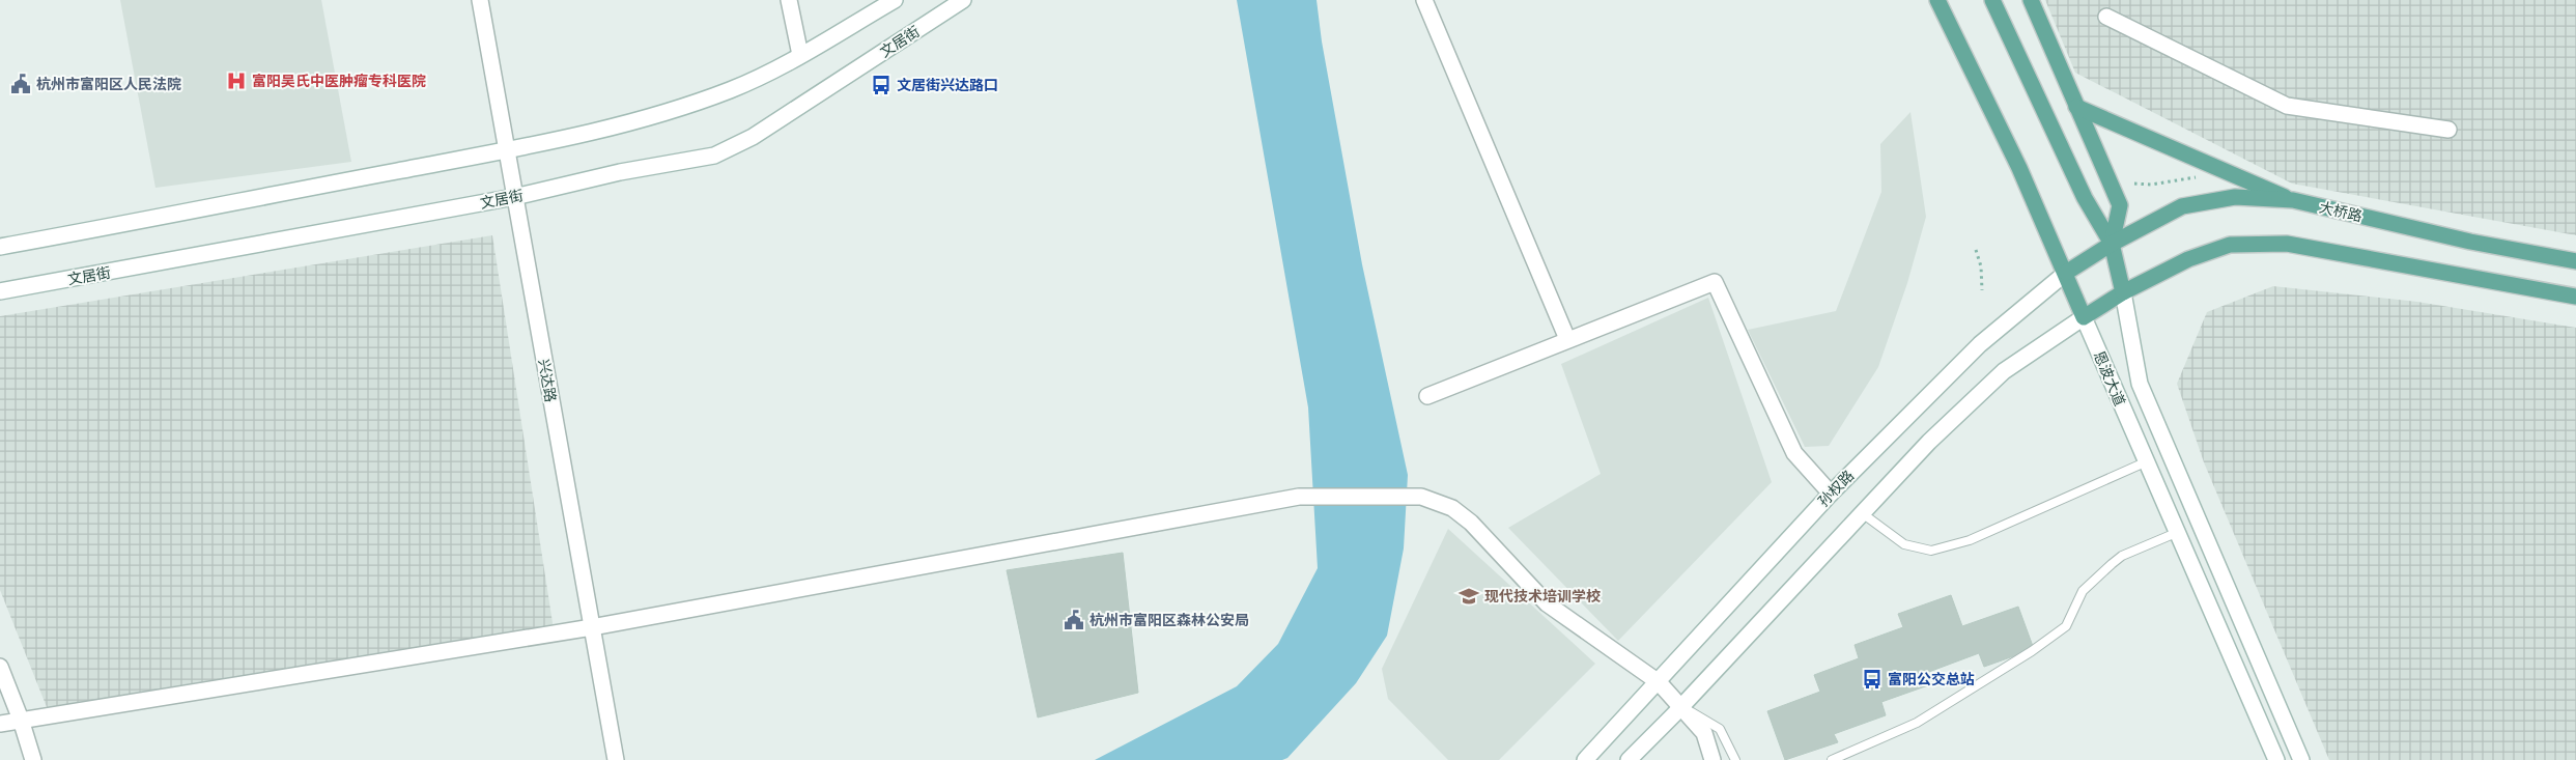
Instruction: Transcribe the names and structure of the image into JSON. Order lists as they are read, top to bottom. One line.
{"streets":{"main road":["文居街","大桥路","恩波大道","兴达路","孙权路"]},"crossings":[["文居街","兴达路"],["大桥路","恩波大道"],["大桥路","孙权路"],["恩波大道","孙权路"]],"places":{"hospital":["富阳吴氏中医肿瘤专科医院"],"public building":["杭州市富阳区人民法院","杭州市富阳区森林公安局"],"bus stop":["文居街兴达路口","富阳公交总站"],"school or university":["现代技术培训学校"]}}
